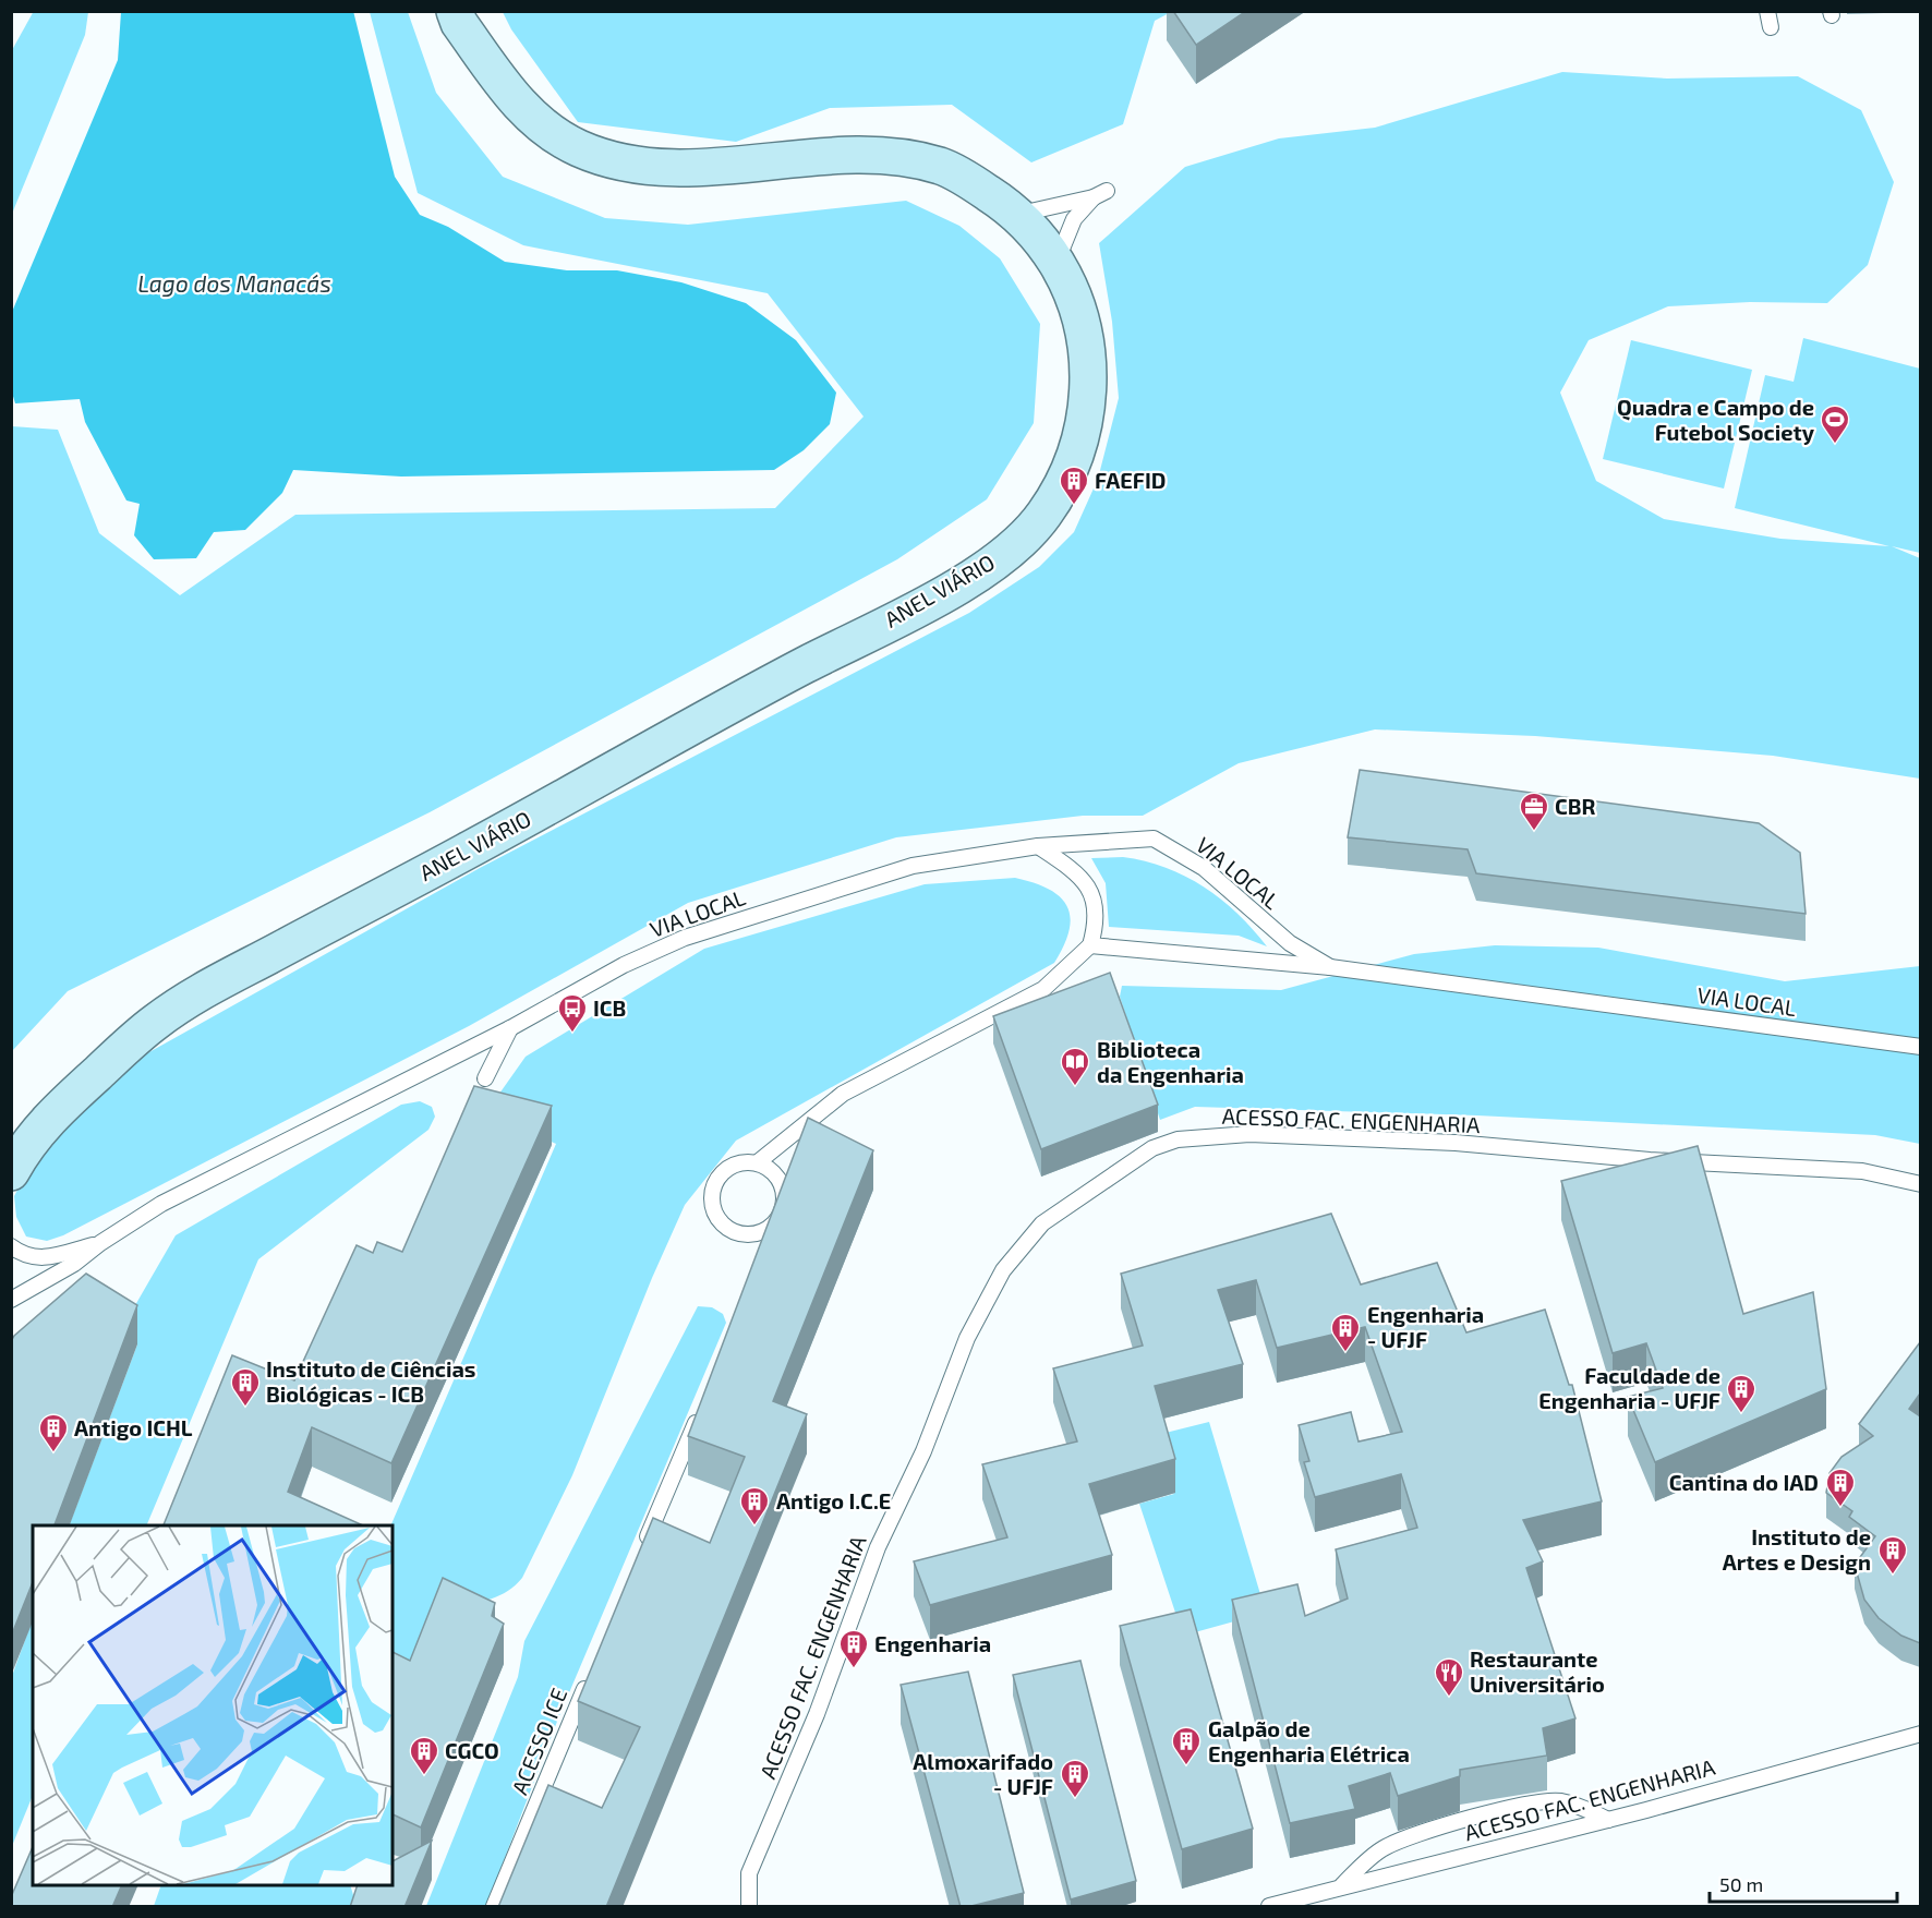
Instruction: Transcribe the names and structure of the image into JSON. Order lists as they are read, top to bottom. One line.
{"streets":{"main road":["ANEL VIÁRIO"],"lane":["VIA LOCAL","ACESSO FAC. ENGENHARIA","ACESSO ICE"]},"water":["Lago dos Manacás"],"places":{"sports":["Quadra e Campo de Futebol Society"],"building":["FAEFID","Engenharia - UFJF","Instituto de Ciências Biológicas - ICB","Faculdade de Engenharia - UFJF","Antigo ICHL","Cantina do IAD","Antigo I.C.E","Instituto de Artes e Design","Engenharia","Galpão de Engenharia Elétrica","CGCO","Almoxarifado - UFJF"],"office":["CBR"],"bus stop":["ICB"],"library":["Biblioteca da Engenharia"],"restaurant":["Restaurante Universitário"]},"scale_bar":"50 m"}
